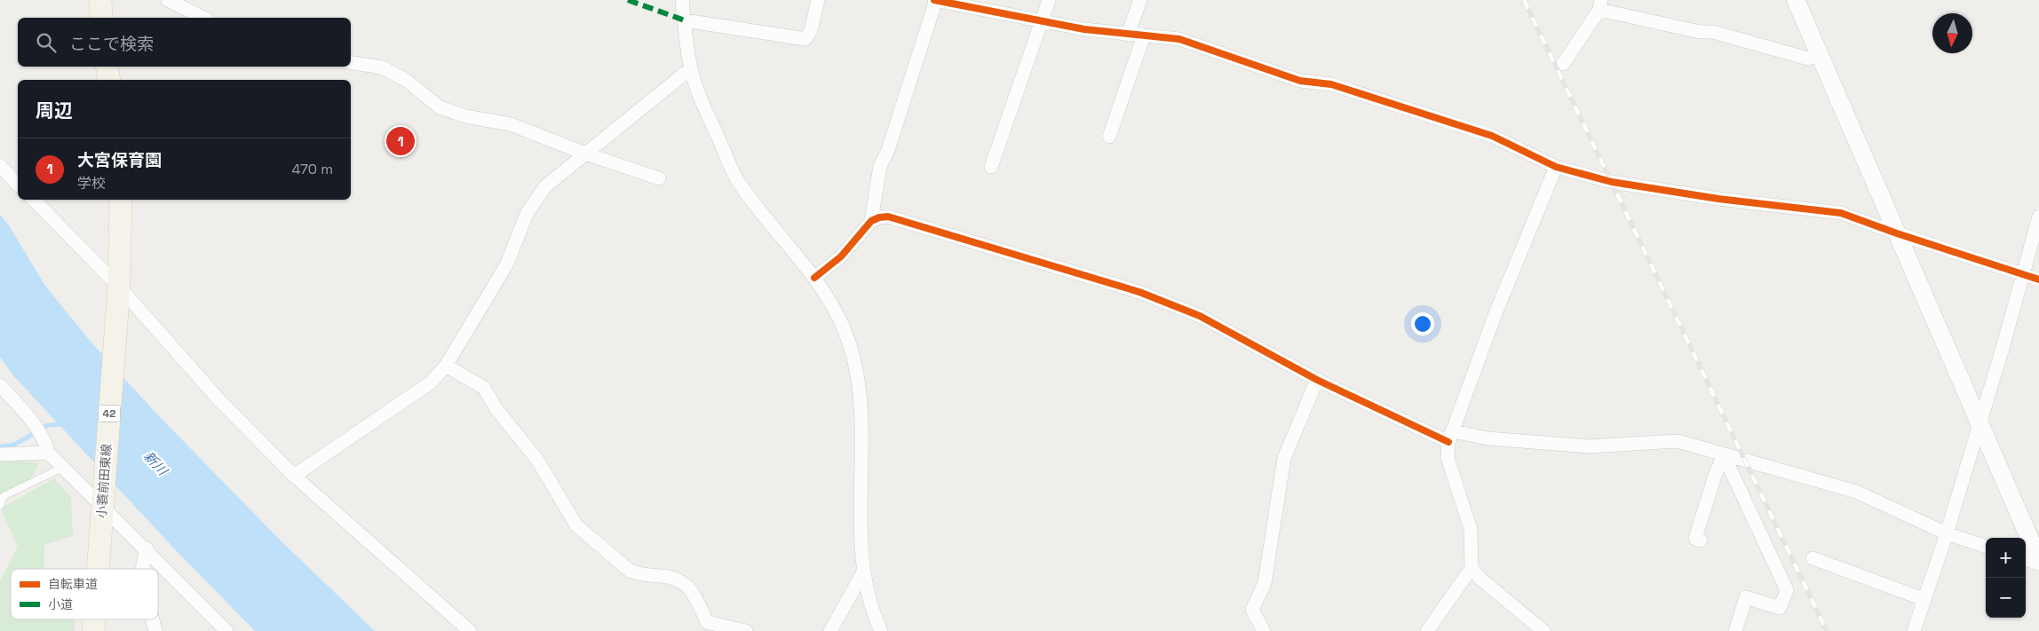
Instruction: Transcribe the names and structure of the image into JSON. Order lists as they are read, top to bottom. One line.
{"streets":{"main road":["42","小蓑前田東線"]},"water":["新川"],"legend":["自転車道","小道"],"north":"bottom","page":{"search":"ここで検索","heading":"周辺","pins":"1","list":[{"mark":"1","name":"大宮保育園","note":"学校","value":"470 m"}],"map_buttons":["+","−"]}}
